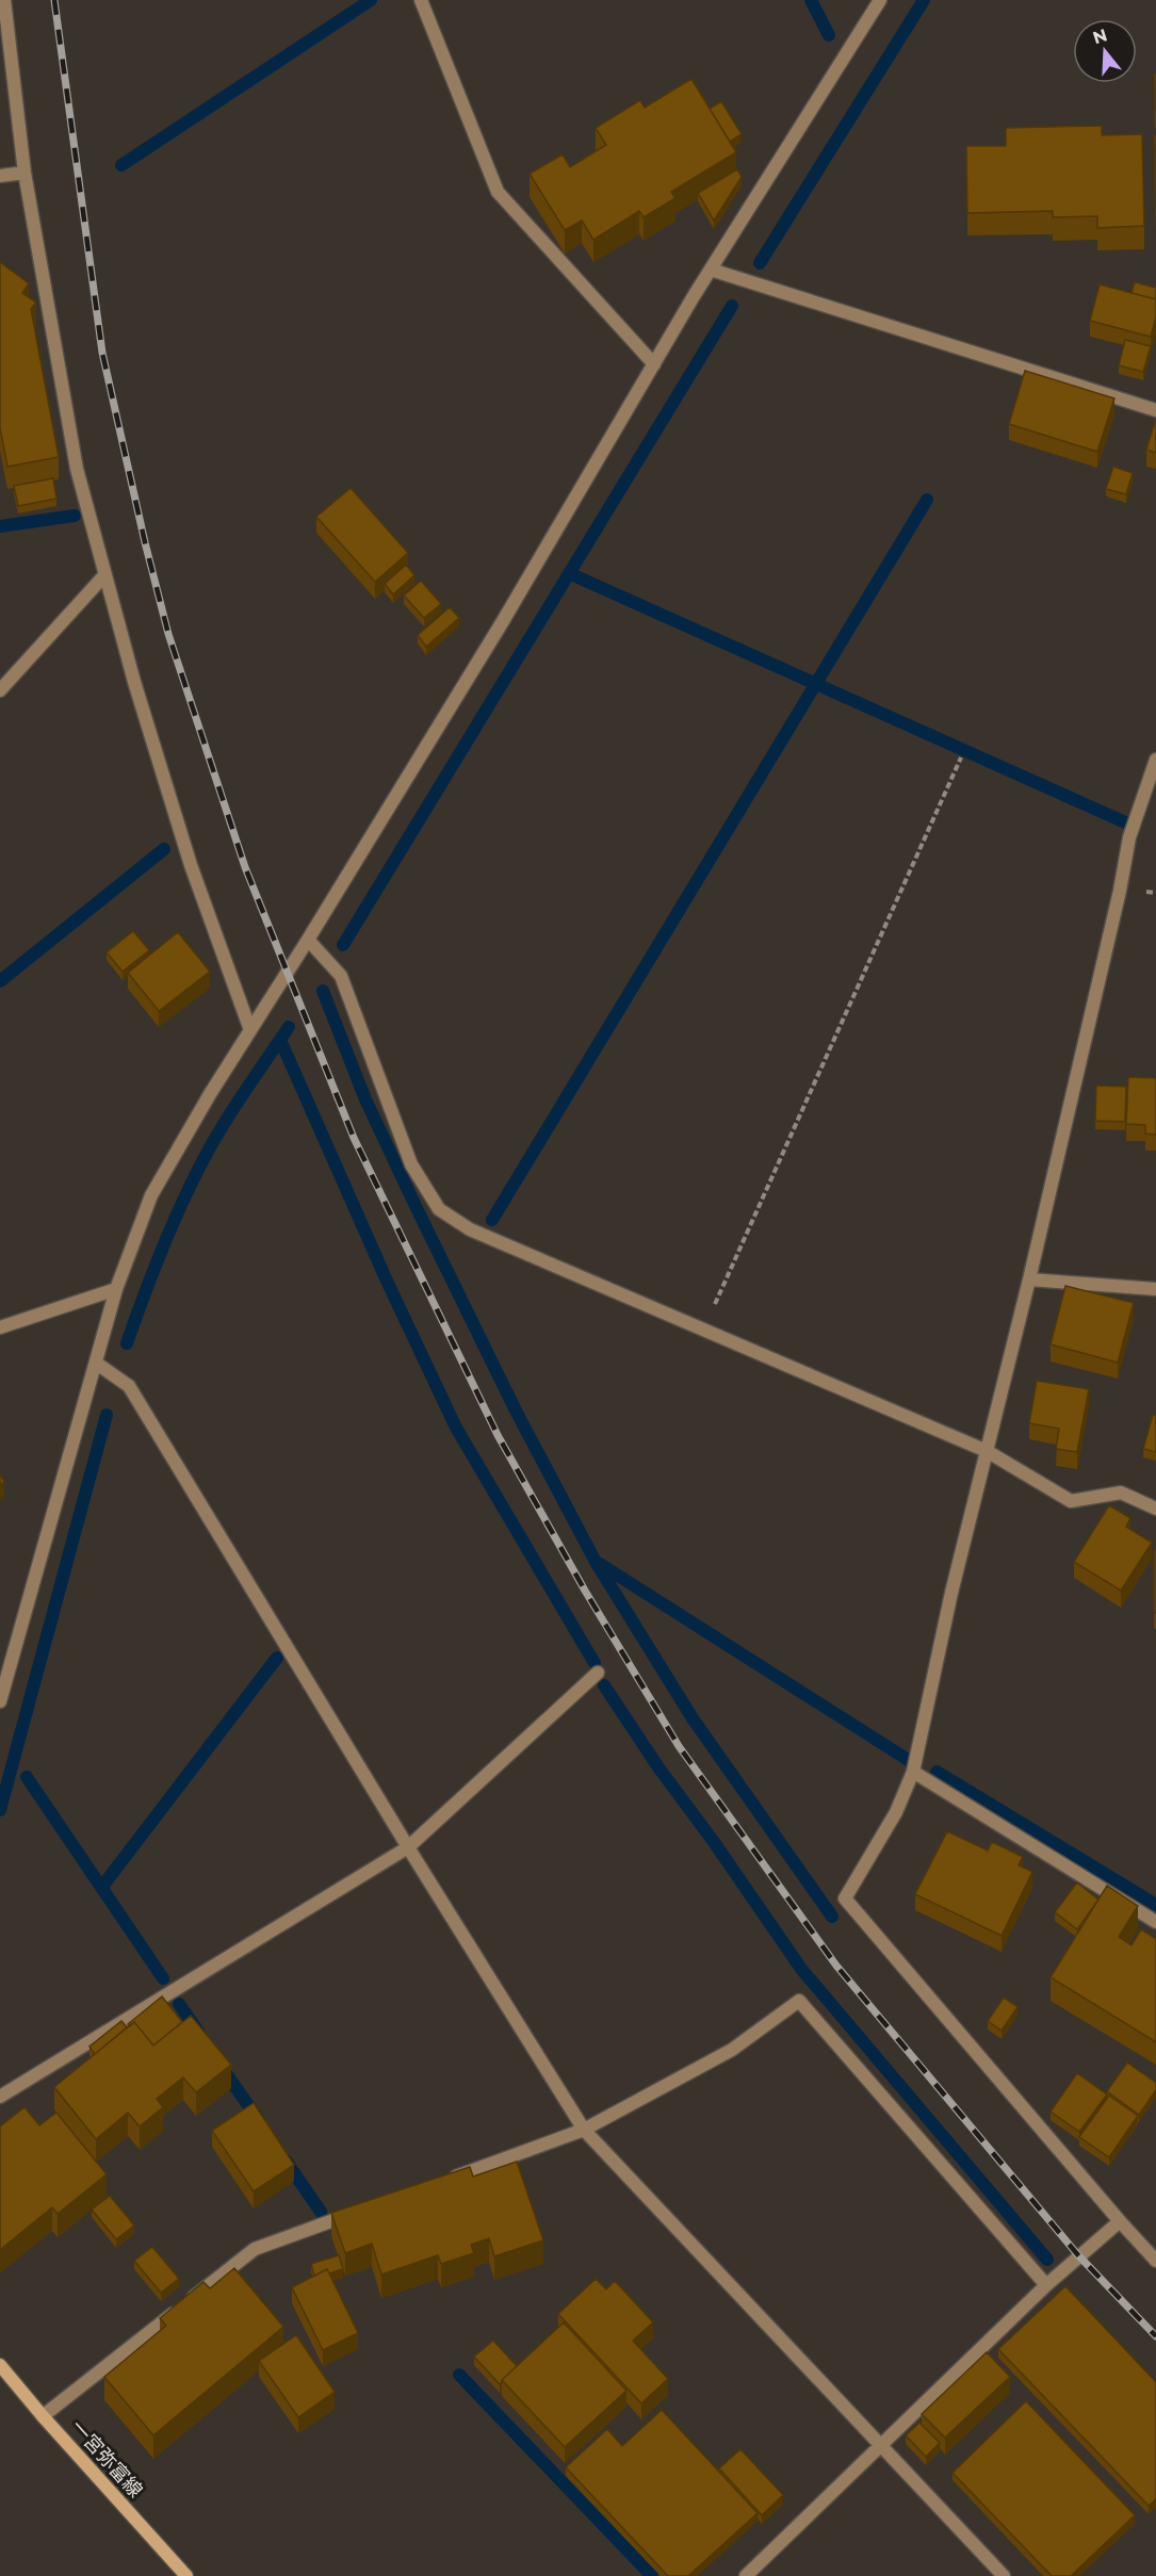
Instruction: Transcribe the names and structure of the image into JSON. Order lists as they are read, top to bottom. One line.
{"streets":{"main road":["一宮弥富線"]},"north":"top"}
